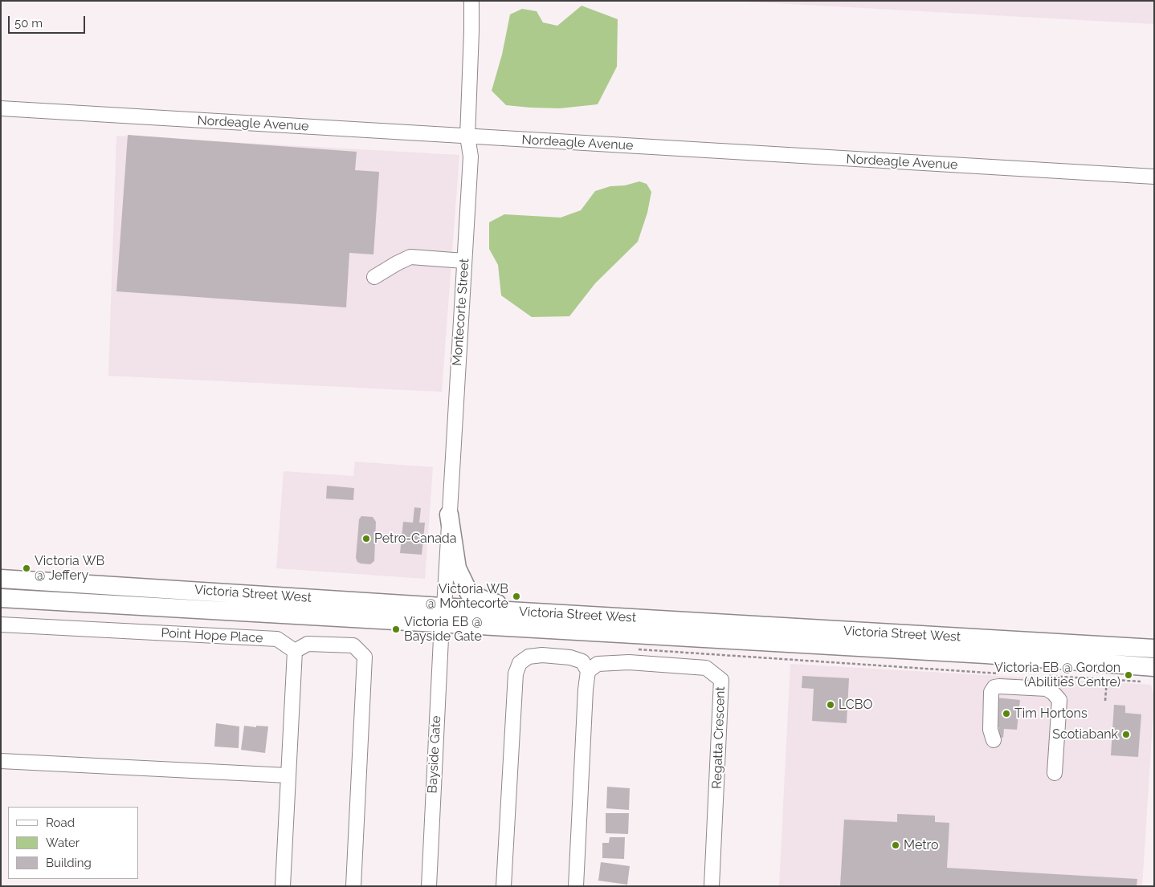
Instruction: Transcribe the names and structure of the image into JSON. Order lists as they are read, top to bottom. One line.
{"streets":{"main road":["Victoria Street West"],"street":["Nordeagle Avenue","Montecorte Street","Point Hope Place","Regatta Crescent","Bayside Gate"]},"crossings":[["Nordeagle Avenue","Montecorte Street"],["Montecorte Street","Victoria Street West"],["Montecorte Street","Bayside Gate"],["Victoria Street West","Bayside Gate"]],"places":["Petro-Canada","Victoria WB @ Jeffery","Victoria WB @ Montecorte","Victoria EB @ Bayside Gate","Victoria EB @ Gordon (Abilities Centre)","LCBO","Tim Hortons","Scotiabank","Metro"],"legend":["Road","Water","Building"],"scale_bar":"50 m"}
